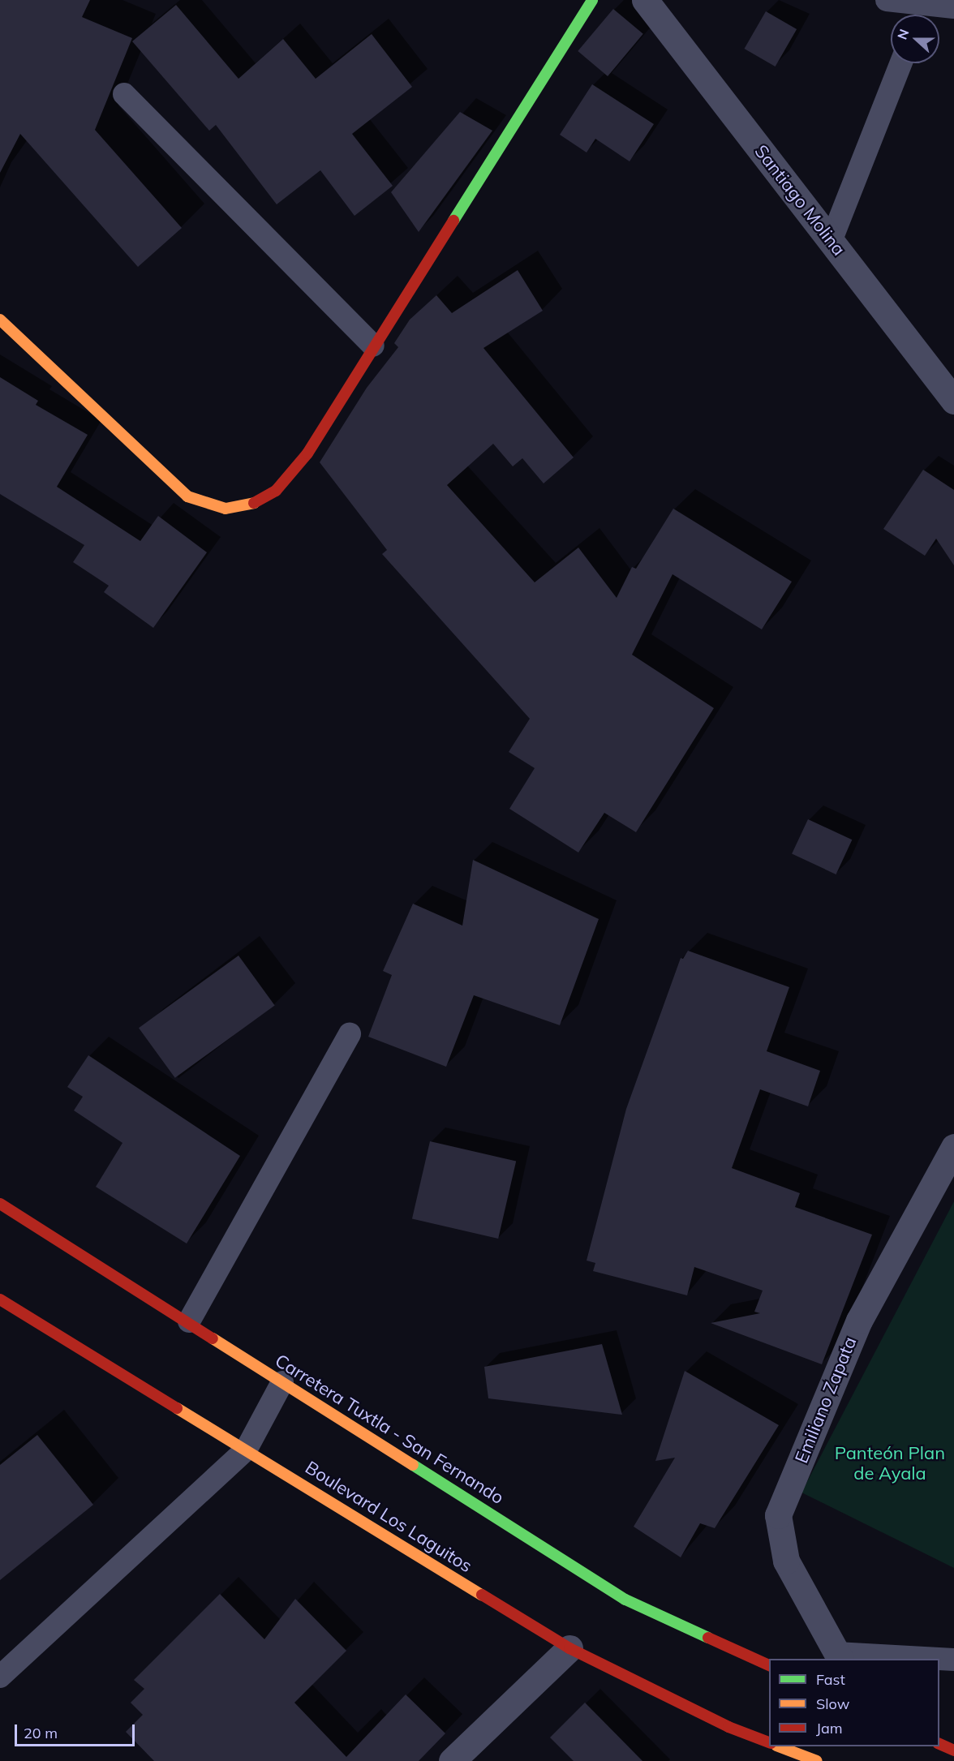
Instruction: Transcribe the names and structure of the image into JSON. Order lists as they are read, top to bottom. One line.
{"streets":{"main road":["Carretera Tuxtla - San Fernando","Boulevard Los Laguitos"],"street":["Santiago Molina","Emiliano Zapata"]},"parks":["Panteón Plan de Ayala"],"legend":["Fast","Slow","Jam"],"scale_bar":"20 m","north":"left"}
